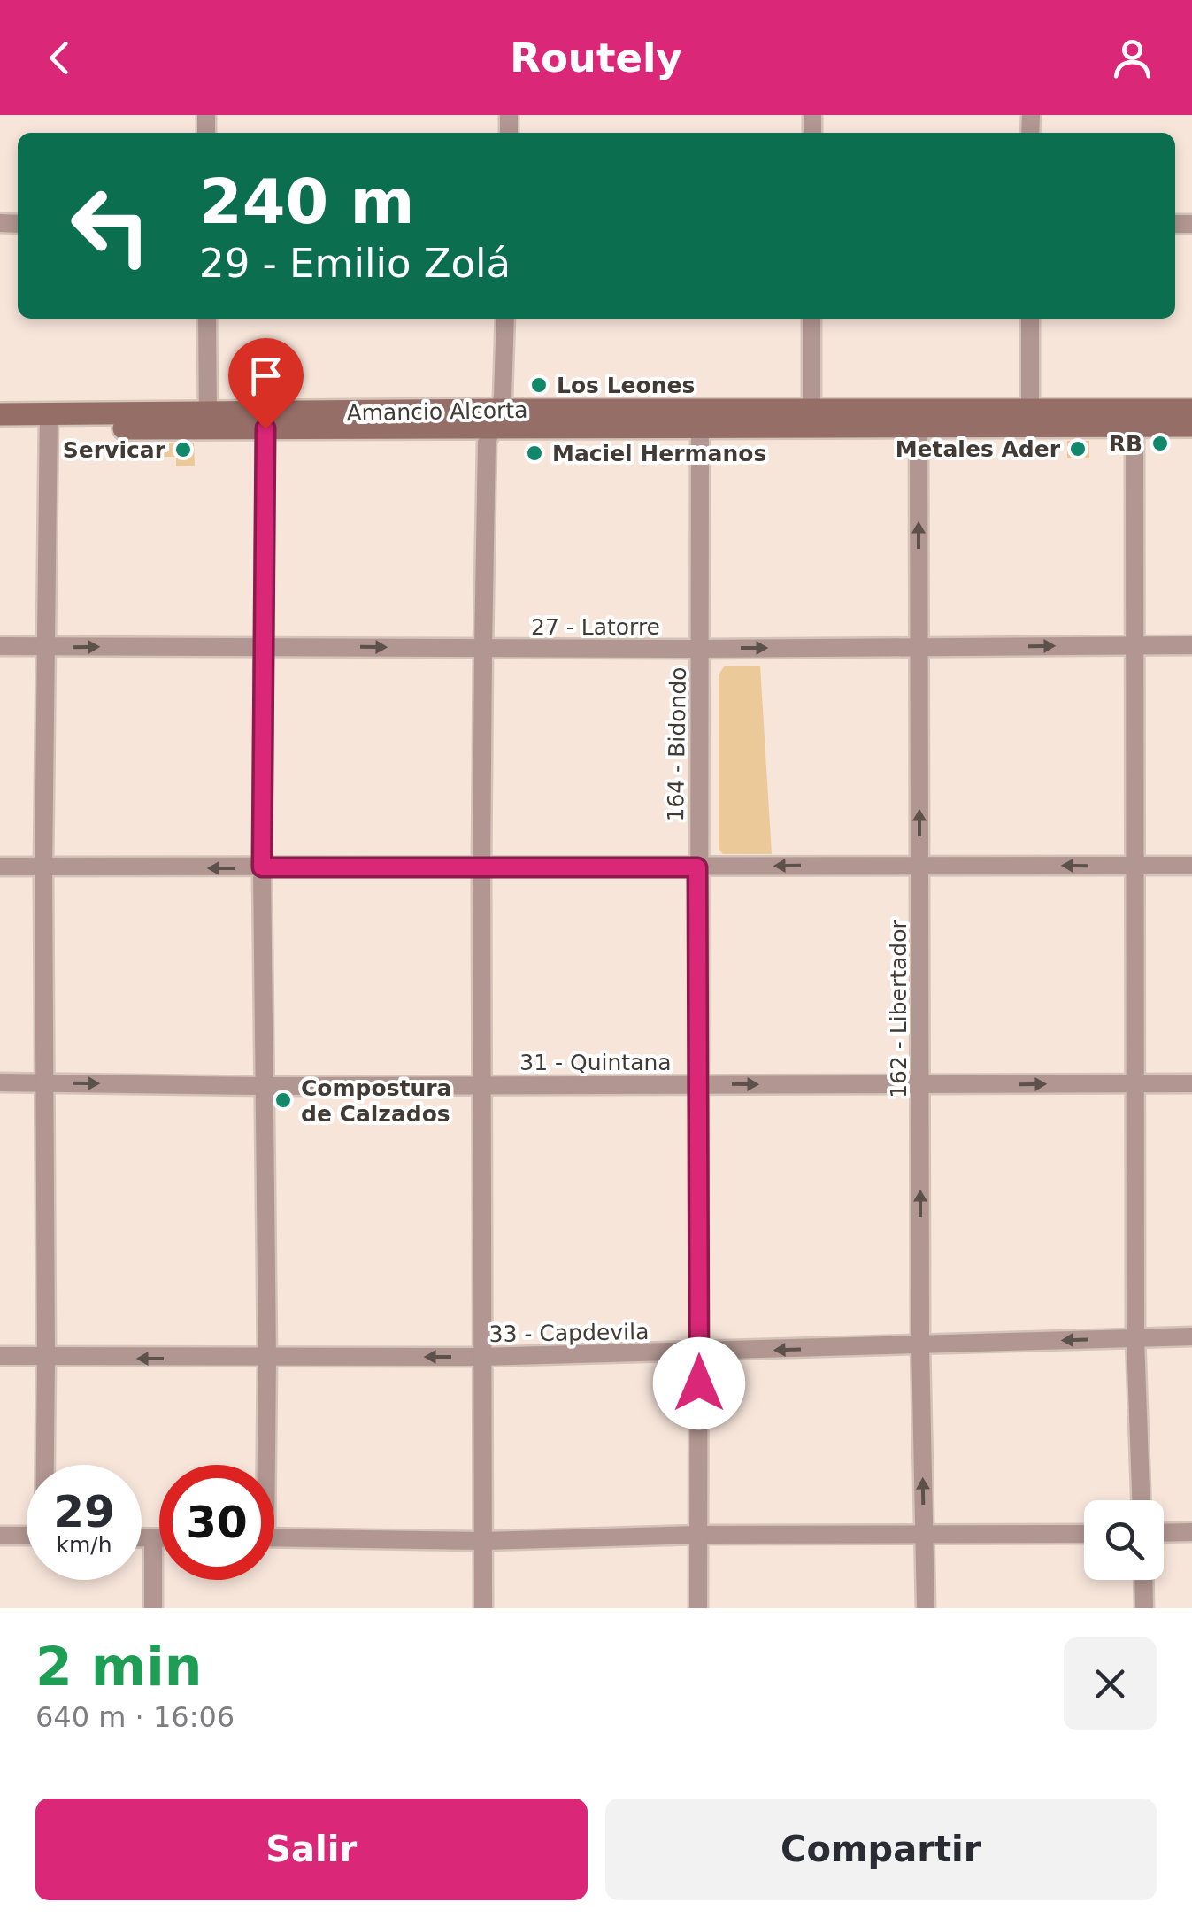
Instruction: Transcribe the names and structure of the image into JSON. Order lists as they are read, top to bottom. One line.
{"streets":{"main road":["Amancio Alcorta"],"street":["27 - Latorre","164 - Bidondo","162 - Libertador","31 - Quintana","33 - Capdevila"]},"crossings":[["Amancio Alcorta","164 - Bidondo"],["Amancio Alcorta","162 - Libertador"],["27 - Latorre","164 - Bidondo"],["27 - Latorre","162 - Libertador"],["164 - Bidondo","31 - Quintana"],["164 - Bidondo","33 - Capdevila"],["162 - Libertador","31 - Quintana"],["162 - Libertador","33 - Capdevila"]],"one_way":["27 - Latorre","162 - Libertador","31 - Quintana","33 - Capdevila"],"places":["Los Leones","RB","Metales Ader","Servicar","Maciel Hermanos","Compostura de Calzados"],"page":{"header":"Routely","turn":["240 m","29 - Emilio Zolá"],"speed":"29 km/h","limit":"30","heading":["2 min","640 m · 16:06"],"buttons":["Salir","Compartir"]}}
